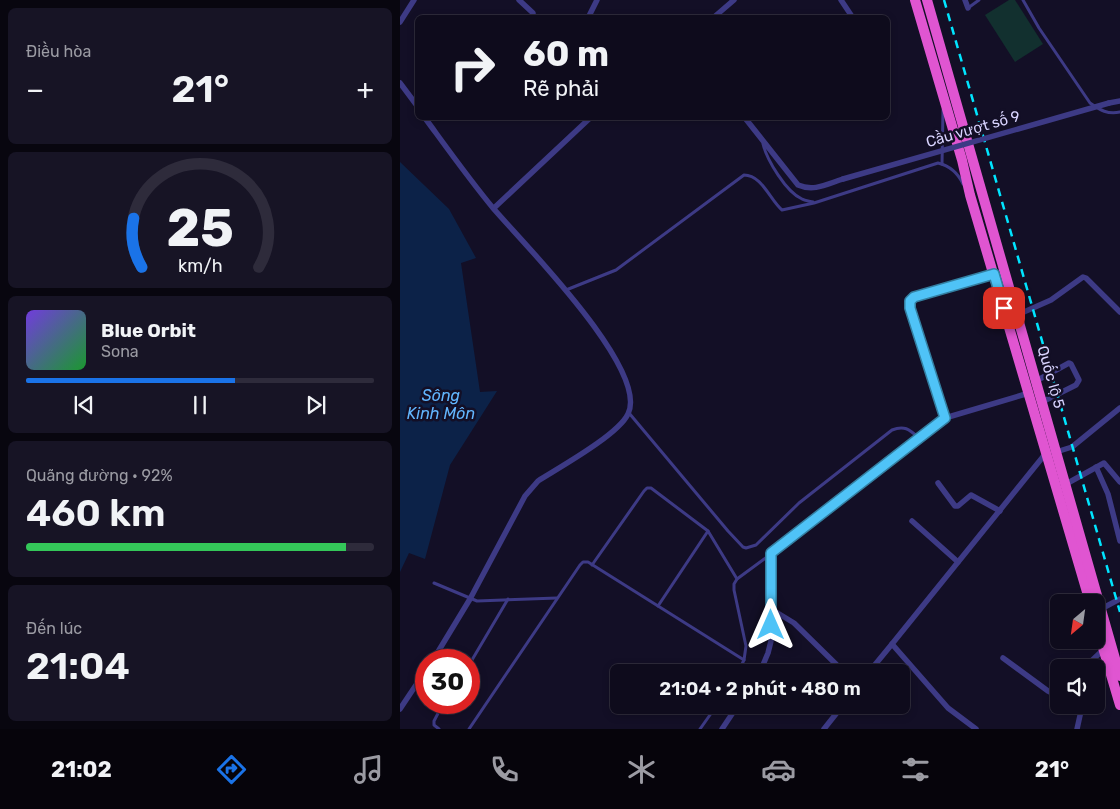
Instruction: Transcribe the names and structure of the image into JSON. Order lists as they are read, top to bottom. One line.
{"streets":{"highway":["Quốc lộ 5"],"street":["Cầu vượt số 9"]},"water":["Sông Kinh Môn"],"north":"bottom left","page":{"tile":["Điều hòa",["Quãng đường · 92%","460 km"],["Đến lúc","21:04"]],"turn":["60 m","Rẽ phải"],"heat":["−","21°","+"],"song":["Blue Orbit","Sona"],"limit":"30","trip":"21:04 · 2 phút · 480 m","tabs":["21:02","21°"],"gauge":["25","km/h"]}}
